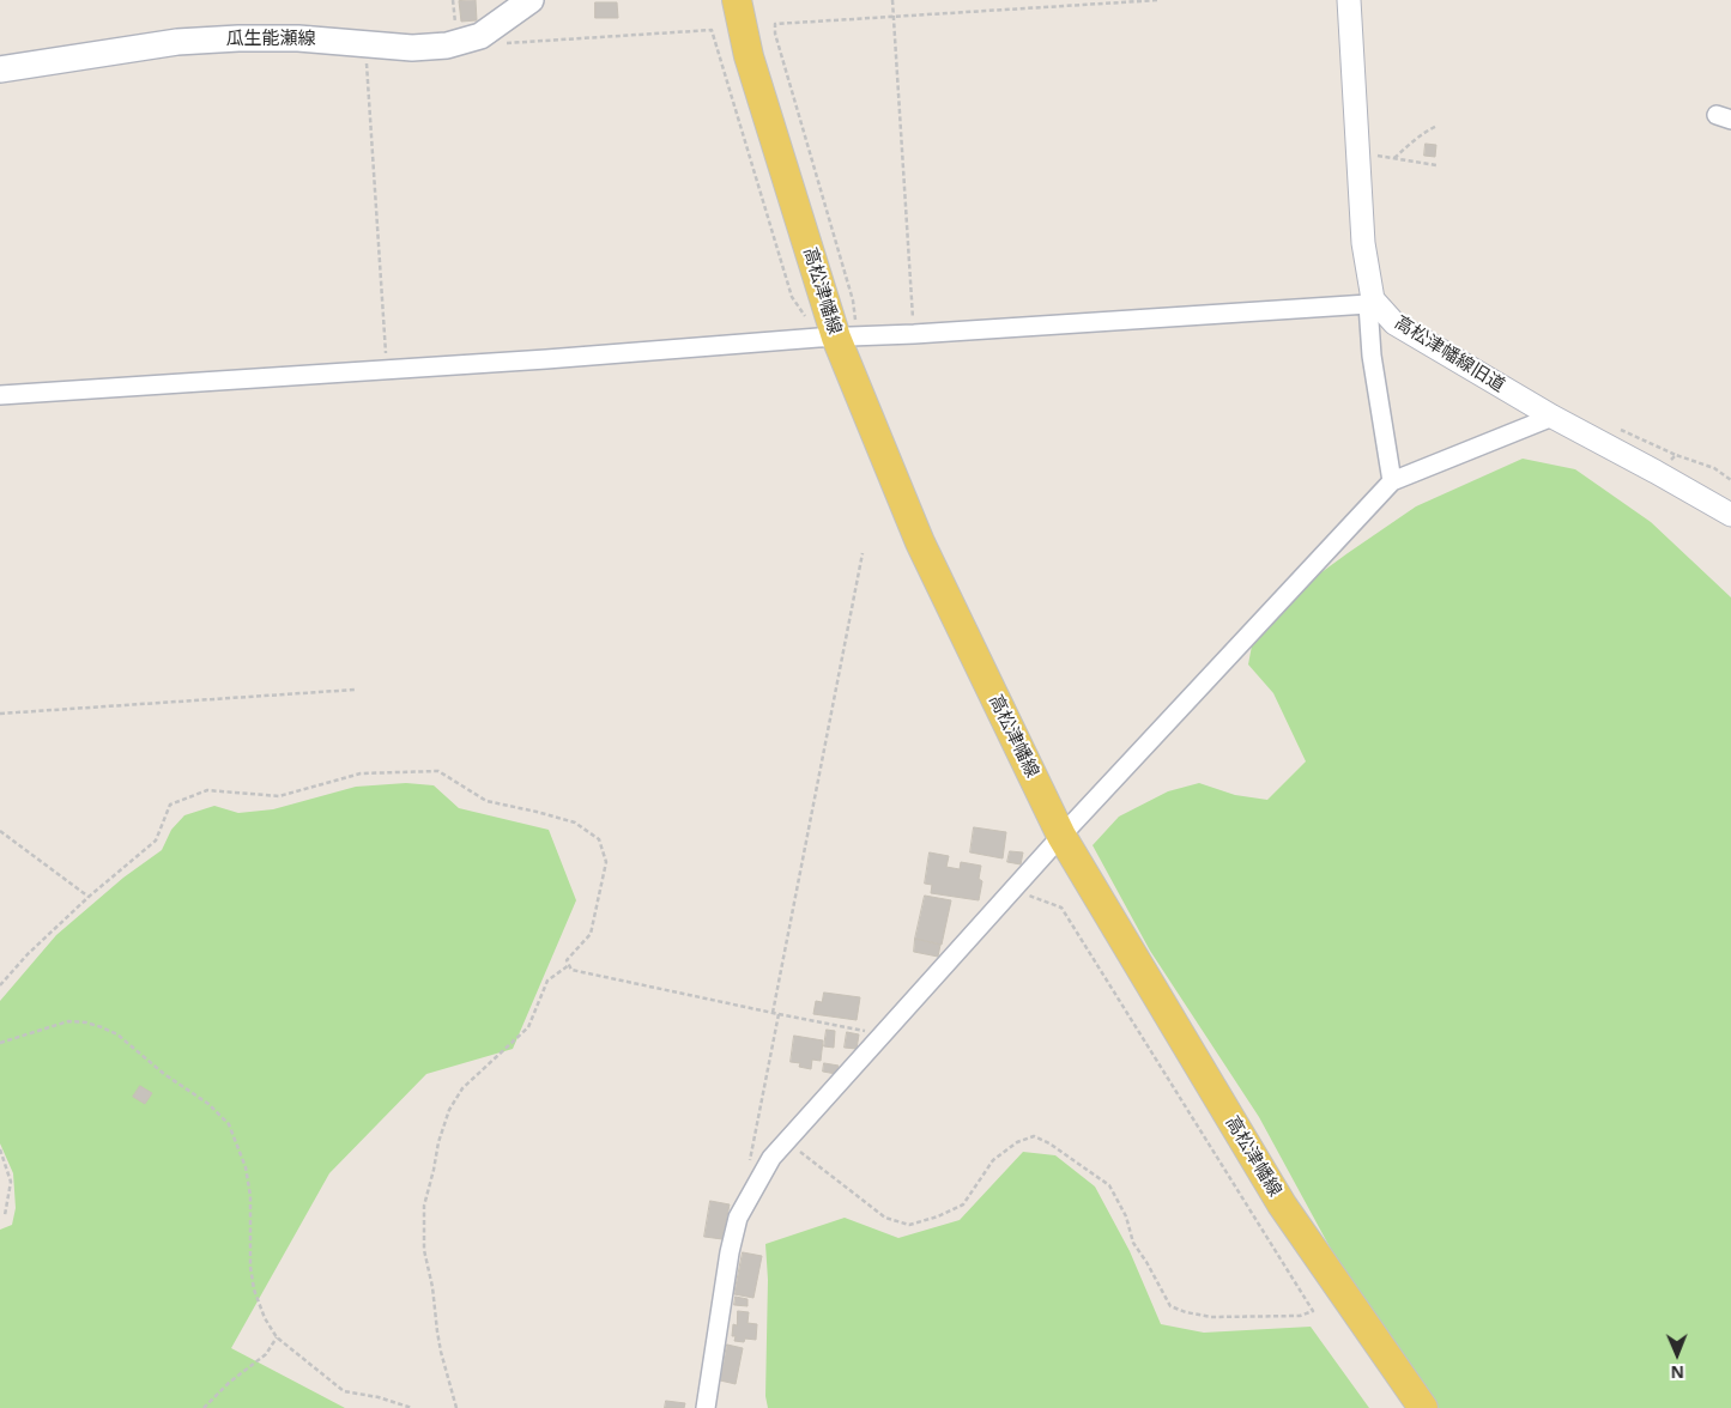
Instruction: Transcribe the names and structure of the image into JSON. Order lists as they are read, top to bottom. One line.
{"streets":{"main road":["瓜生能瀬線","高松津幡線"],"street":["高松津幡線旧道"]},"north":"bottom"}
